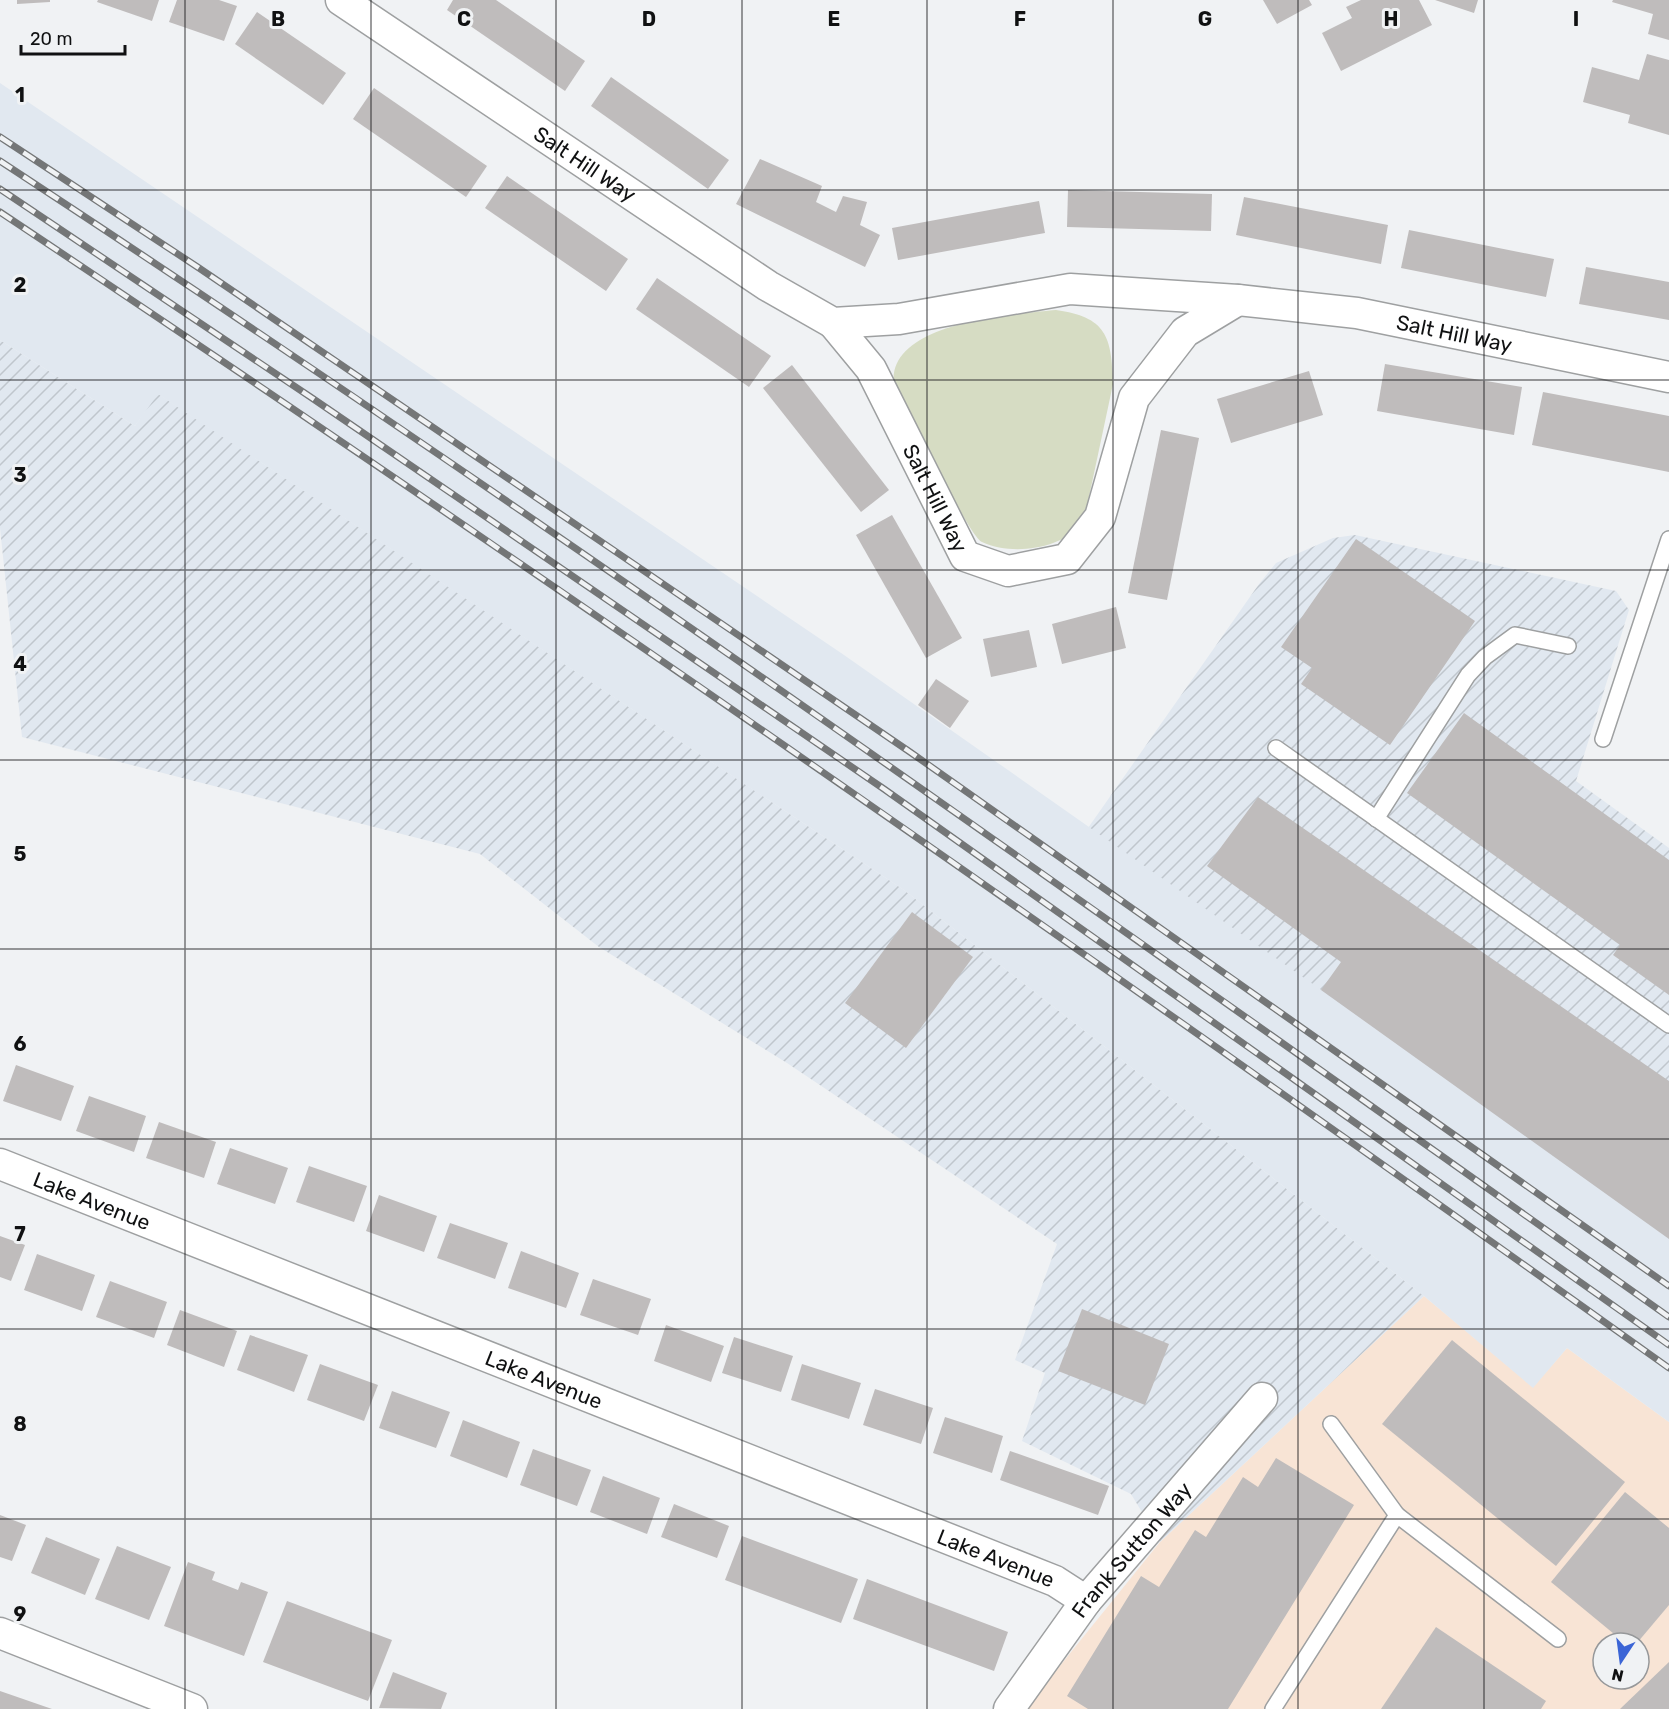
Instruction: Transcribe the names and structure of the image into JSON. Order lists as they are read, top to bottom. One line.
{"streets":{"street":["Salt Hill Way","Lake Avenue","Frank Sutton Way"]},"crossings":[["Lake Avenue","Frank Sutton Way"]],"scale_bar":"20 m","north":"bottom","grid":{"columns":["B","C","D","E","F","G","H","I"],"rows":["1","2","3","4","5","6","7","8","9"]}}
